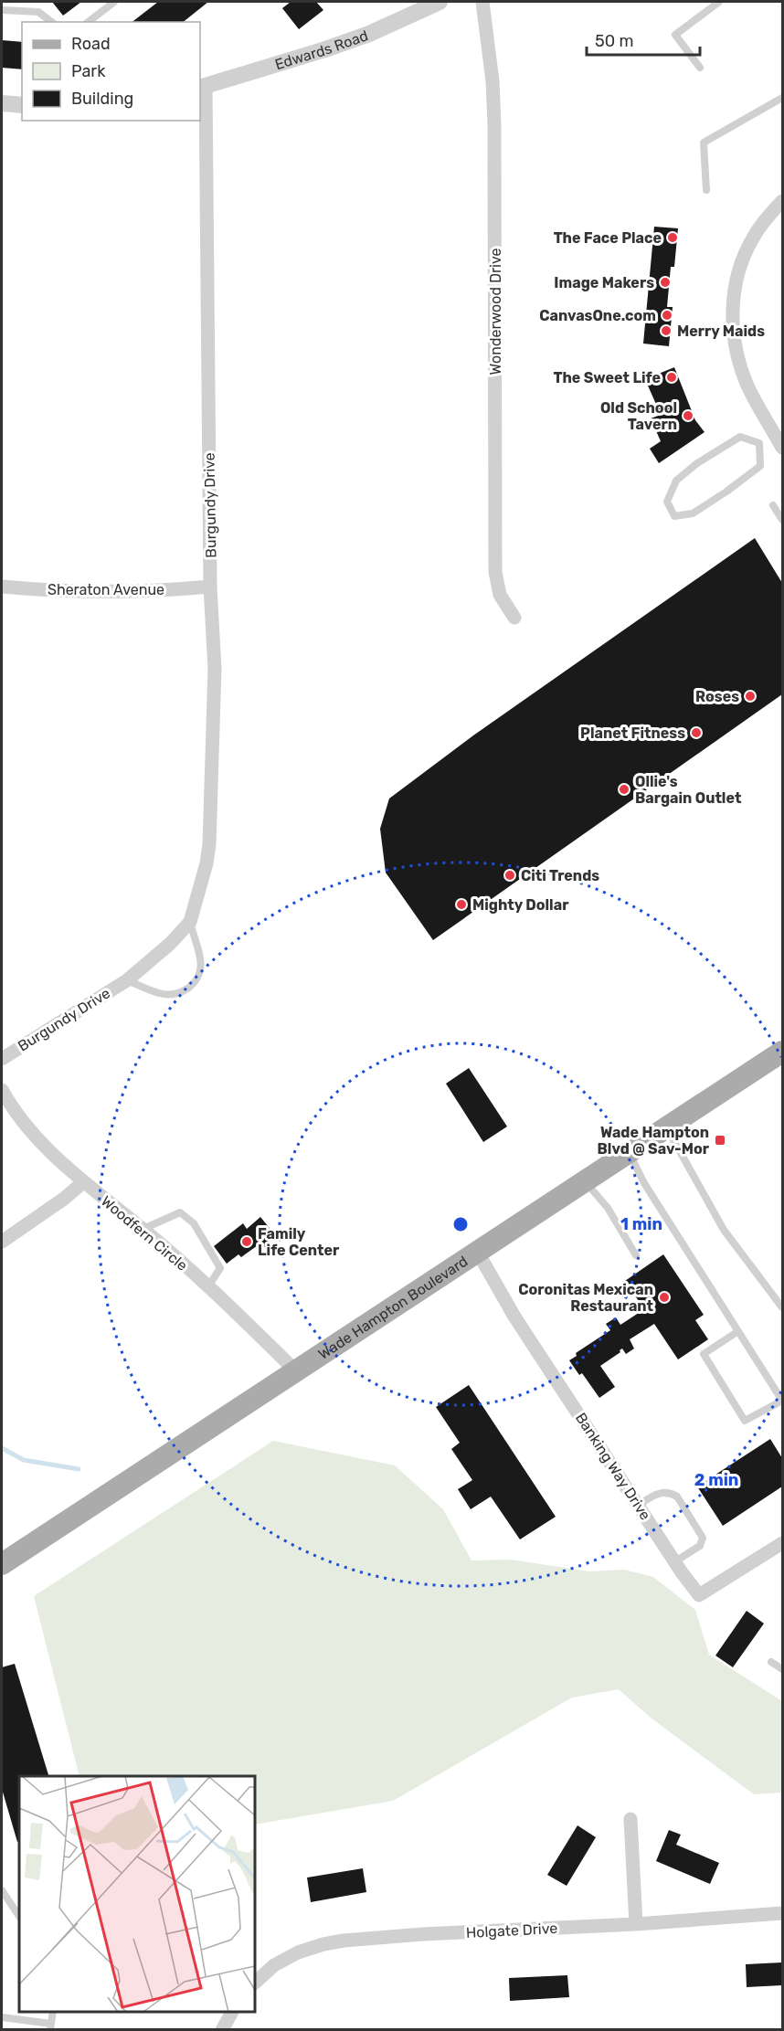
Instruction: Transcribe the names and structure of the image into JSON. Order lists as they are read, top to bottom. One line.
{"streets":{"main road":["Wade Hampton Boulevard"],"street":["Edwards Road","Wonderwood Drive","Burgundy Drive","Sheraton Avenue","Woodfern Circle","Banking Way Drive","Holgate Drive"]},"crossings":[["Edwards Road","Burgundy Drive"],["Burgundy Drive","Sheraton Avenue"],["Woodfern Circle","Wade Hampton Boulevard"],["Wade Hampton Boulevard","Banking Way Drive"]],"places":{"other":["The Face Place","Image Makers","CanvasOne.com","Merry Maids","The Sweet Life","Old School Tavern","Roses","Planet Fitness","Ollie's Bargain Outlet","Citi Trends","Mighty Dollar","Family Life Center","Coronitas Mexican Restaurant"],"transit":["Wade Hampton Blvd @ Sav-Mor"]},"legend":["Road","Park","Building"],"scale_bar":"50 m","rings":["1 min","2 min"]}
